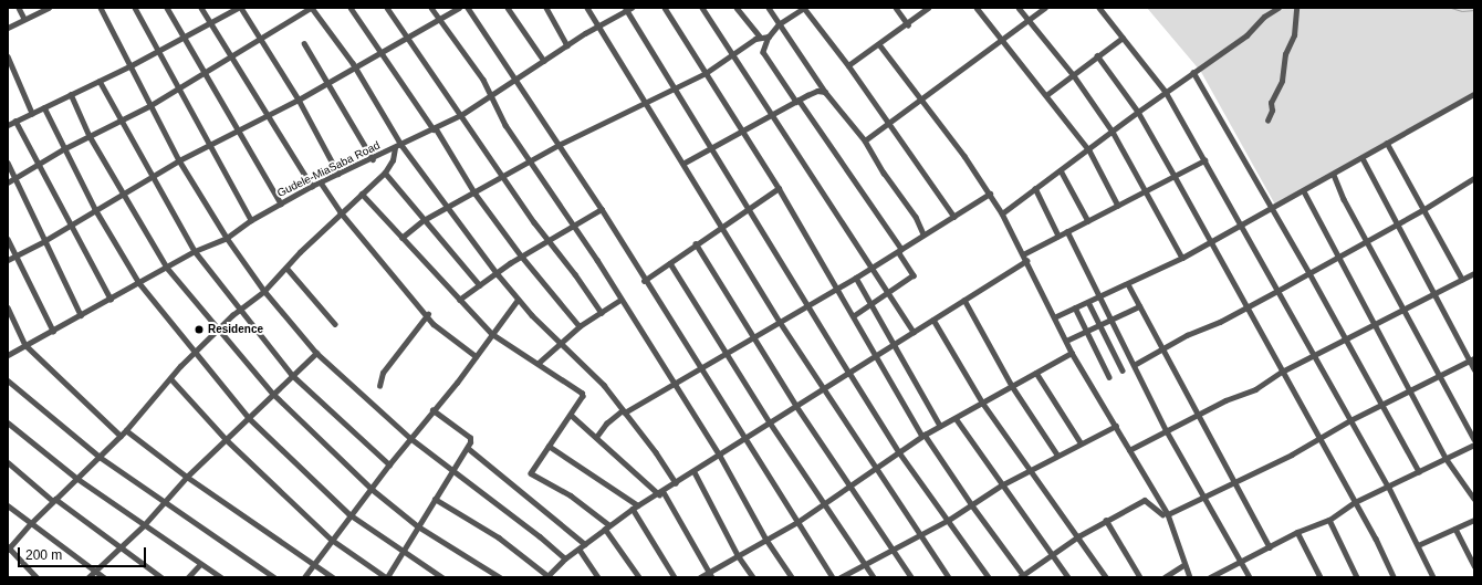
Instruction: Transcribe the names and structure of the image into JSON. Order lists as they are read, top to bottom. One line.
{"streets":{"street":["Gudele-MiaSaba Road"]},"places":["Residence"],"scale_bar":"200 m"}
